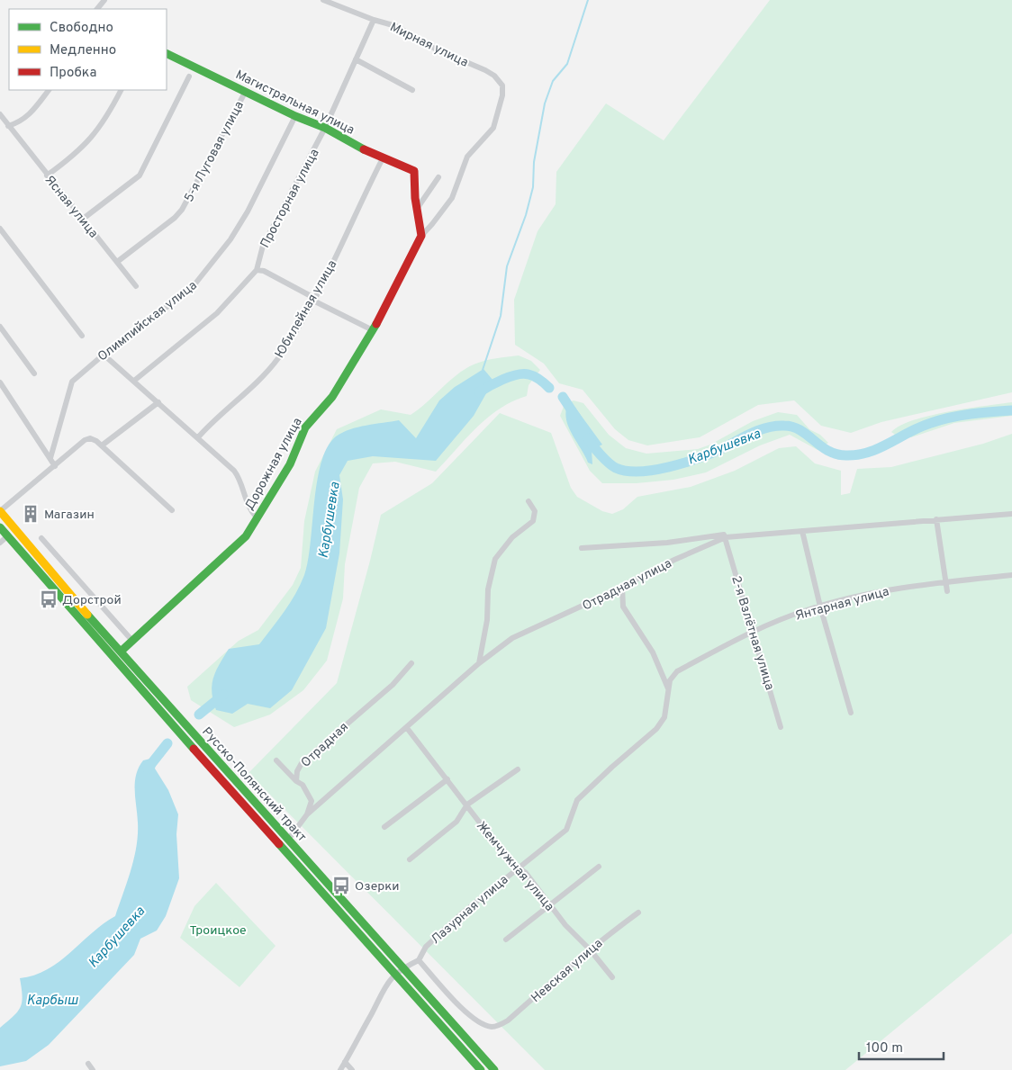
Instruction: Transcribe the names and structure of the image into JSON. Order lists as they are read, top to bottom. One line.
{"streets":{"main road":["Магистральная улица","Дорожная улица","Русско-Полянский тракт"],"street":["Мирная улица","5-я Луговая улица","Просторная улица","Ясная улица","Юбилейная улица","Олимпийская улица","Отрадная улица","Янтарная улица","2-я Взлётная улица","Отрадная","Жемчужная улица","Лазурная улица","Невская улица"]},"crossings":[["Мирная улица","Просторная улица"],["Мирная улица","Дорожная улица"],["Магистральная улица","5-я Луговая улица"],["Магистральная улица","Просторная улица"],["Магистральная улица","Юбилейная улица"],["Магистральная улица","Олимпийская улица"],["5-я Луговая улица","Ясная улица"],["Дорожная улица","Русско-Полянский тракт"],["Отрадная улица","2-я Взлётная улица"],["Отрадная улица","Отрадная"],["Отрадная улица","Жемчужная улица"],["Янтарная улица","2-я Взлётная улица"],["Янтарная улица","Лазурная улица"],["Жемчужная улица","Лазурная улица"],["Жемчужная улица","Невская улица"],["Лазурная улица","Невская улица"]],"water":["Карбушевка","Карбыш"],"parks":["Троицкое"],"places":{"building":["Магазин"],"bus stop":["Дорстрой","Озерки"]},"legend":["Свободно","Медленно","Пробка"],"scale_bar":"100 m"}
